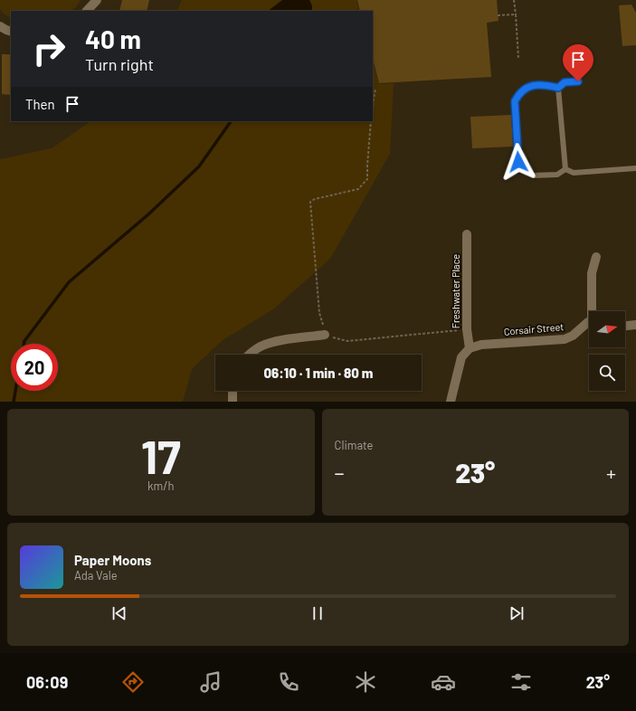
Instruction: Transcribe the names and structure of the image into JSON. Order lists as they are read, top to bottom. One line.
{"streets":{"street":["Freshwater Place","Corsair Street"]},"crossings":[["Freshwater Place","Corsair Street"]],"north":"right","page":{"turn":["40 m","Turn right"],"then":"Then","limit":"20","trip":"06:10 · 1 min · 80 m","tile":[["17","km/h"],"Climate"],"heat":["−","23°","+"],"song":["Paper Moons","Ada Vale"],"tabs":["06:09","23°"]}}
